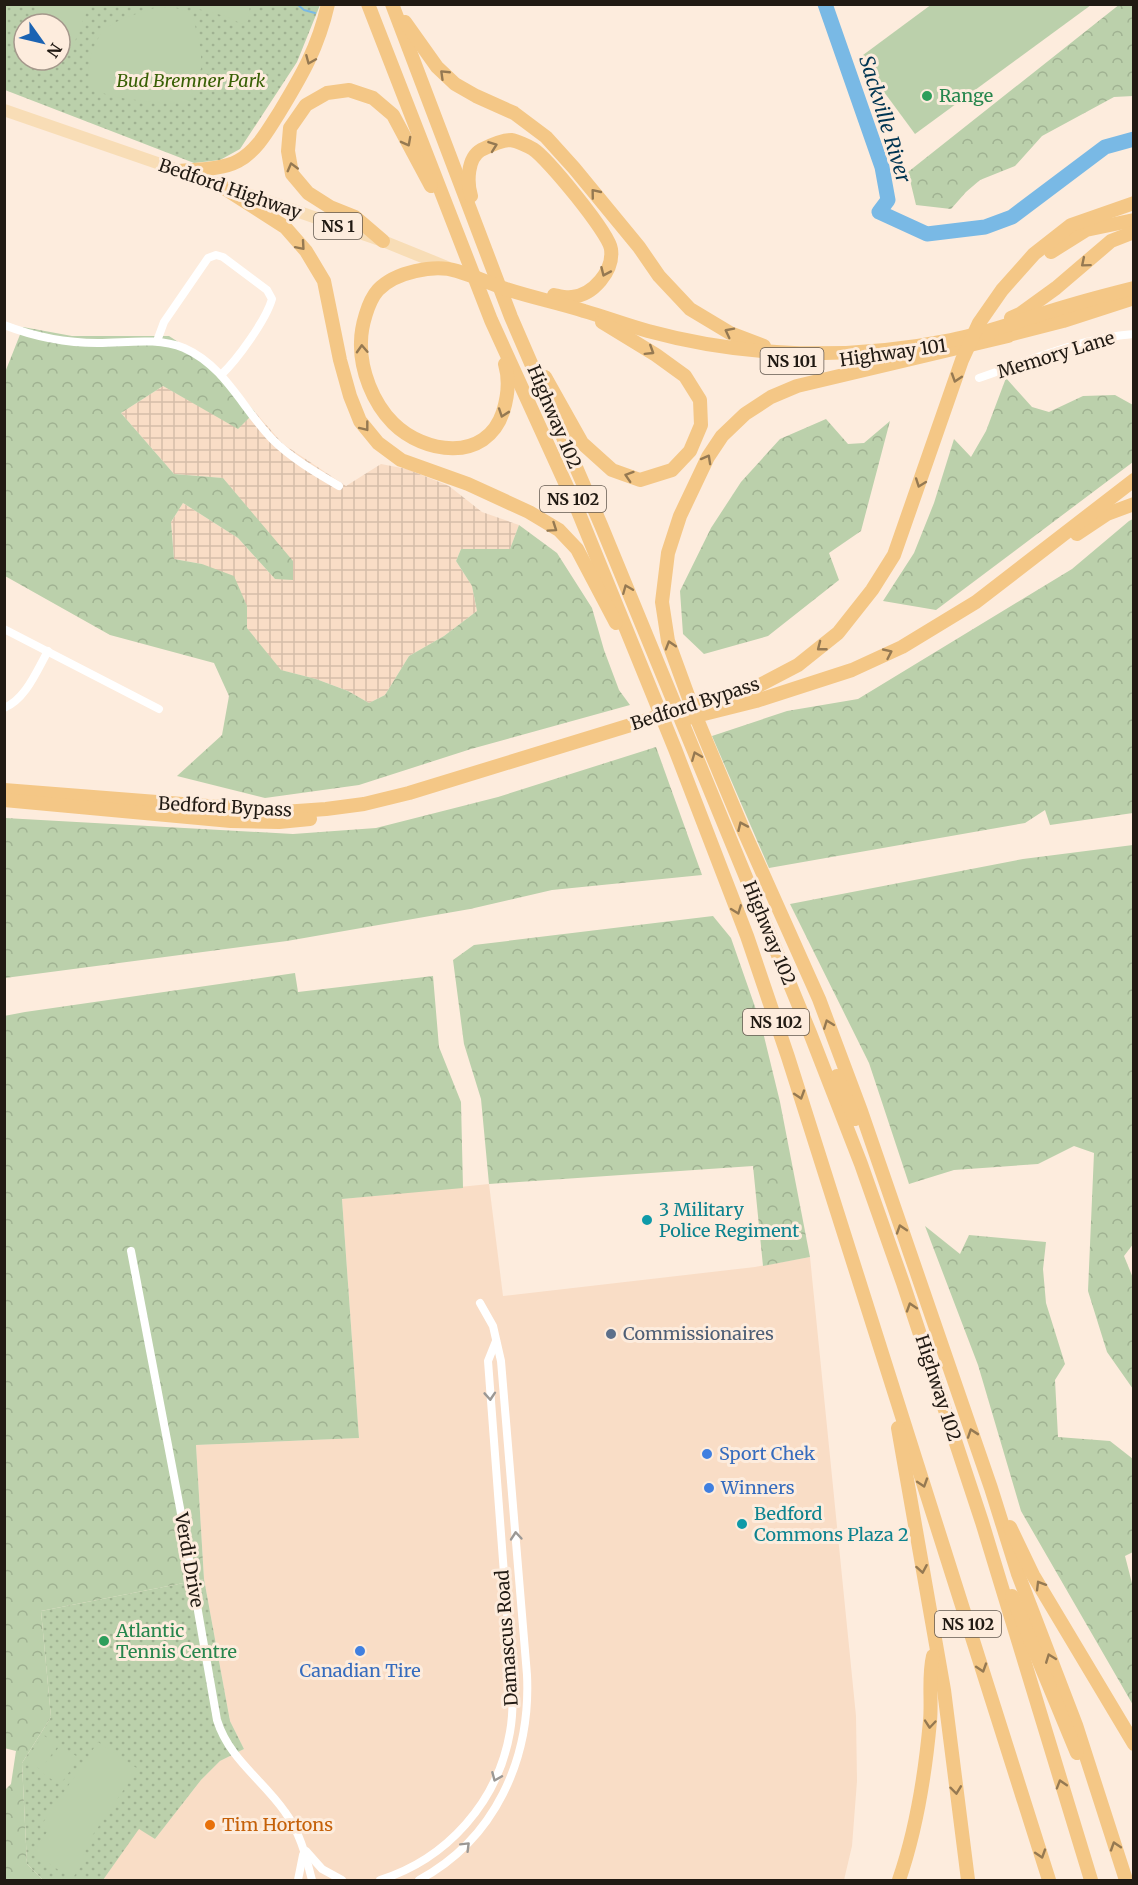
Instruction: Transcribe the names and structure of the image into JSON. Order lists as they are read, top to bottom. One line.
{"streets":{"highway":["Highway 101","NS 101","Highway 102","NS 102","Bedford Bypass"],"main road":["Bedford Highway","NS 1"],"street":["Memory Lane","Verdi Drive","Damascus Road"]},"crossings":[["Bedford Highway","Highway 101"],["Highway 101","Highway 102"]],"water":["Sackville River"],"parks":["Bud Bremner Park"],"places":["Range","3 Military Police Regiment","Commissionaires","Sport Chek","Winners","Bedford Commons Plaza 2","Atlantic Tennis Centre","Canadian Tire","Tim Hortons"],"north":"bottom right"}
